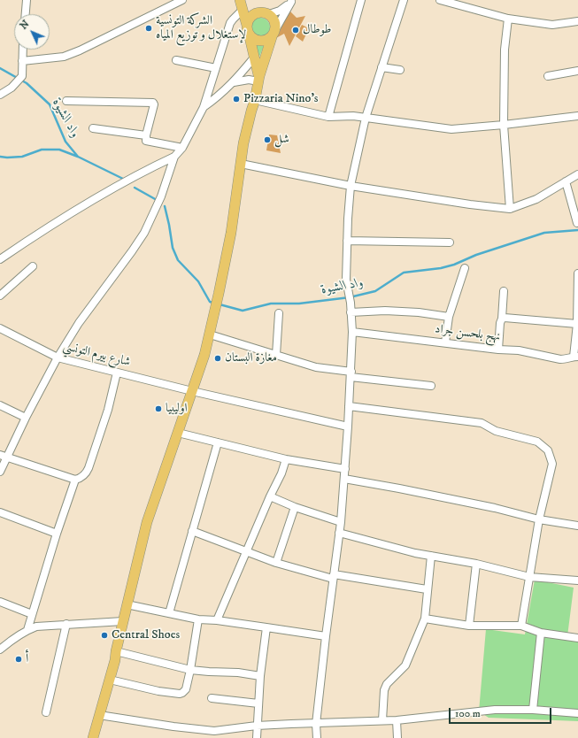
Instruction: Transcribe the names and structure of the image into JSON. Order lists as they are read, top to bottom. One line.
{"streets":{"street":["نهج بلحسن جراد","شارع بيرم التونسي"]},"water":["واد الشيوة"],"places":["الشركة التونسية لإستغلال و توزيع المياه","طوطال","Pizzaria Nino's","شل","مغازة البستان","اوليبيا","Central Shoes","أ"],"scale_bar":"100 m","north":"top left"}
